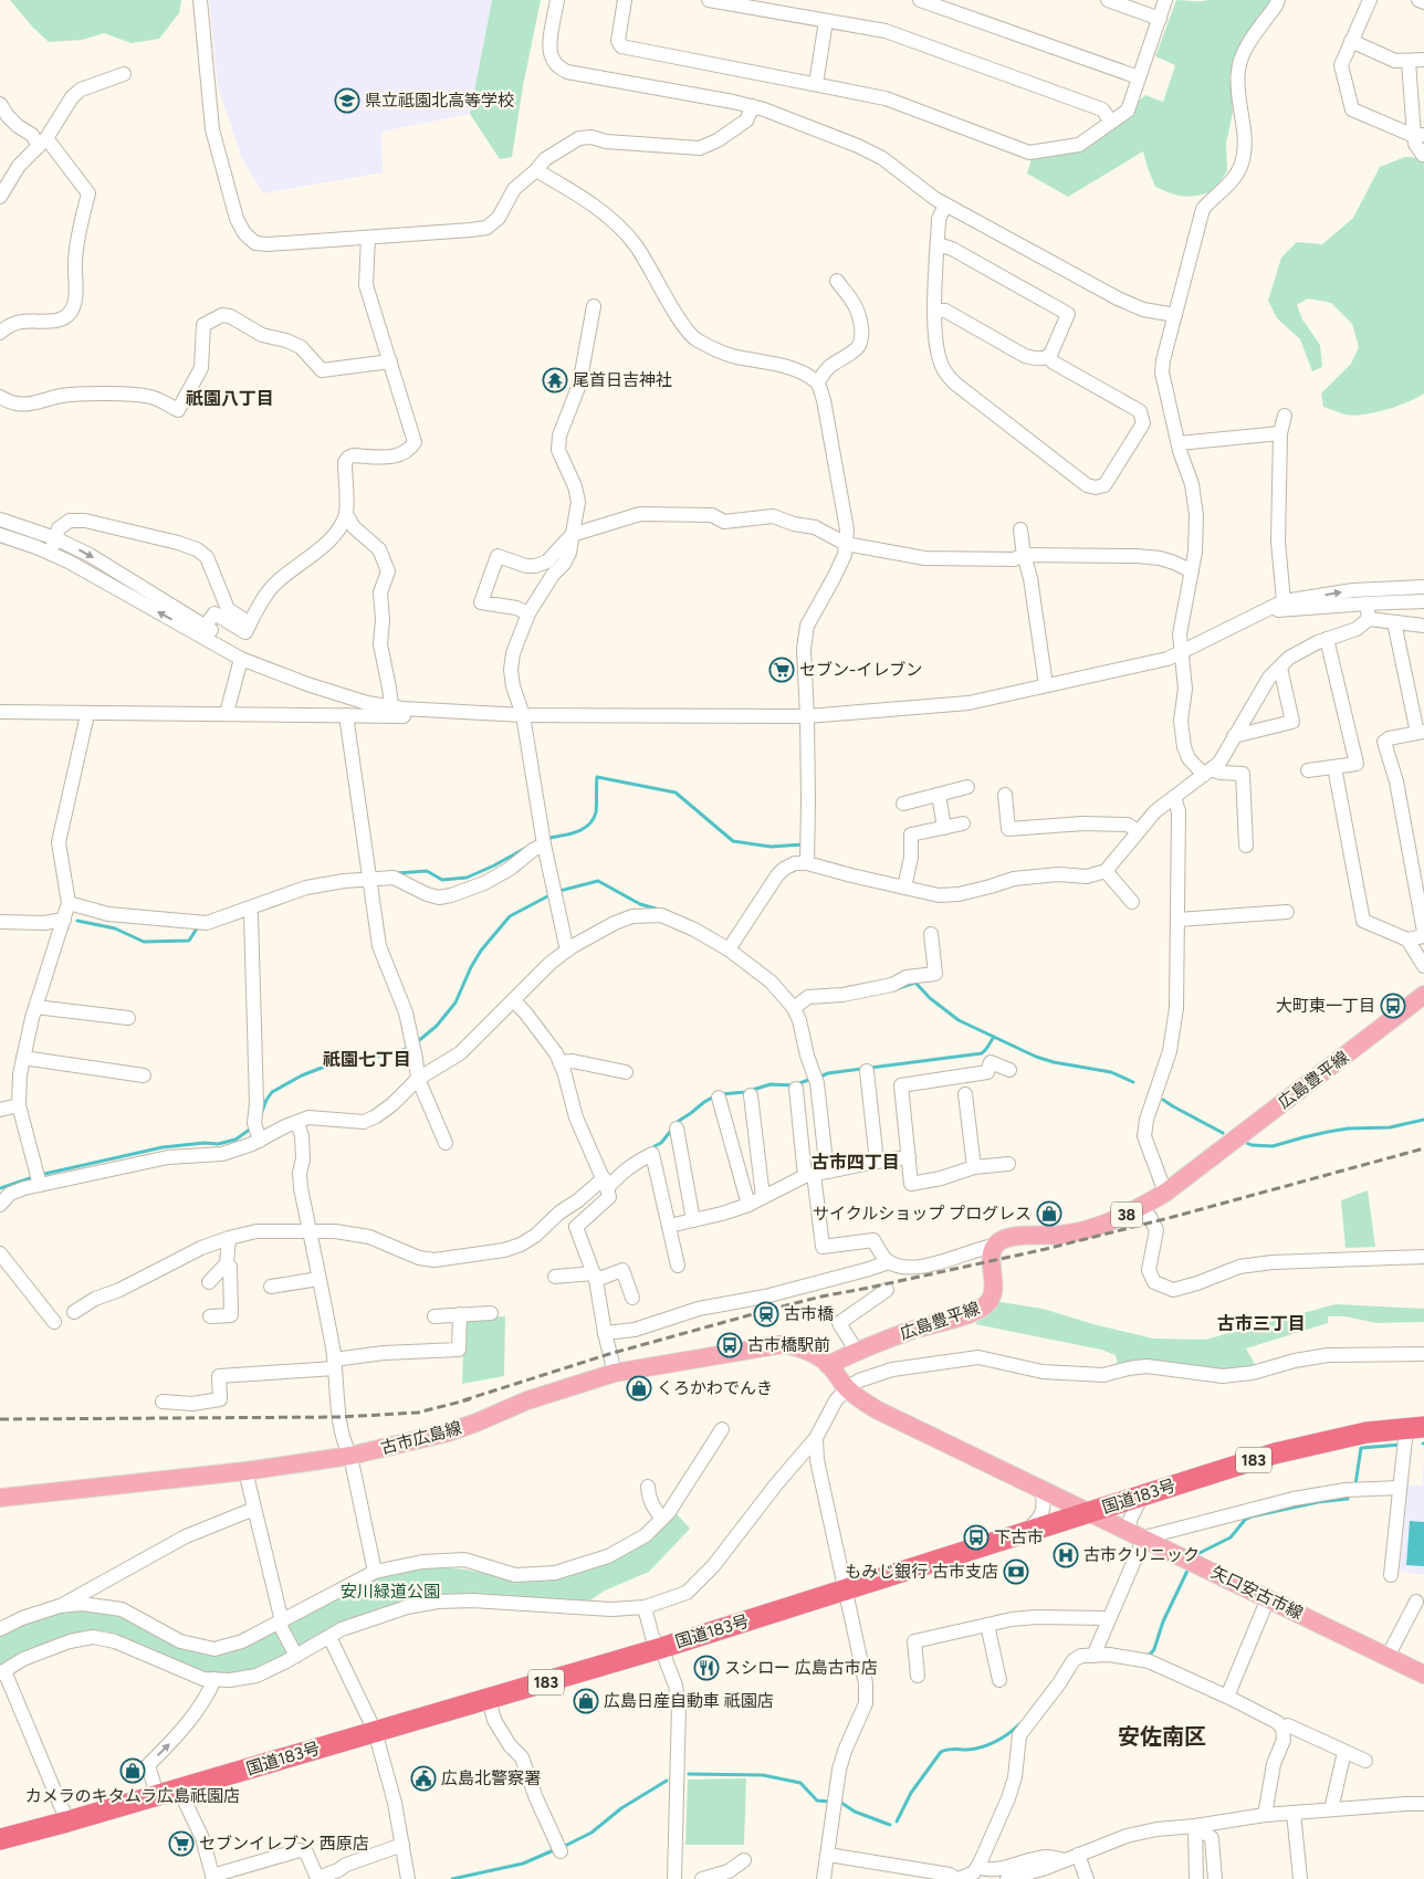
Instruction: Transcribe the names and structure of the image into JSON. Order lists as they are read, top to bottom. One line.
{"streets":{"highway":["183","国道183号"],"main road":["広島豊平線","38","古市広島線","矢口安古市線"]},"crossings":[["広島豊平線","古市広島線"],["国道183号","矢口安古市線"]],"districts":["祇園八丁目","祇園七丁目","古市四丁目","古市三丁目","安佐南区"],"parks":["安川緑道公園"],"places":{"school or university":["県立祗園北高等学校"],"temple":["尾首日吉神社"],"supermarket":["セブン-イレブン","セブンイレブン 西原店"],"bus stop":["大町東一丁目","古市橋駅前","下古市"],"shop":["サイクルショップ プログレス","くろかわでんき","広島日産自動車 祇園店","カメラのキタムラ広島祇園店"],"station":["古市橋"],"hospital":["古市クリニック"],"bank":["もみじ銀行 古市支店"],"restaurant":["スシロー 広島古市店"],"public building":["広島北警察署"]}}
